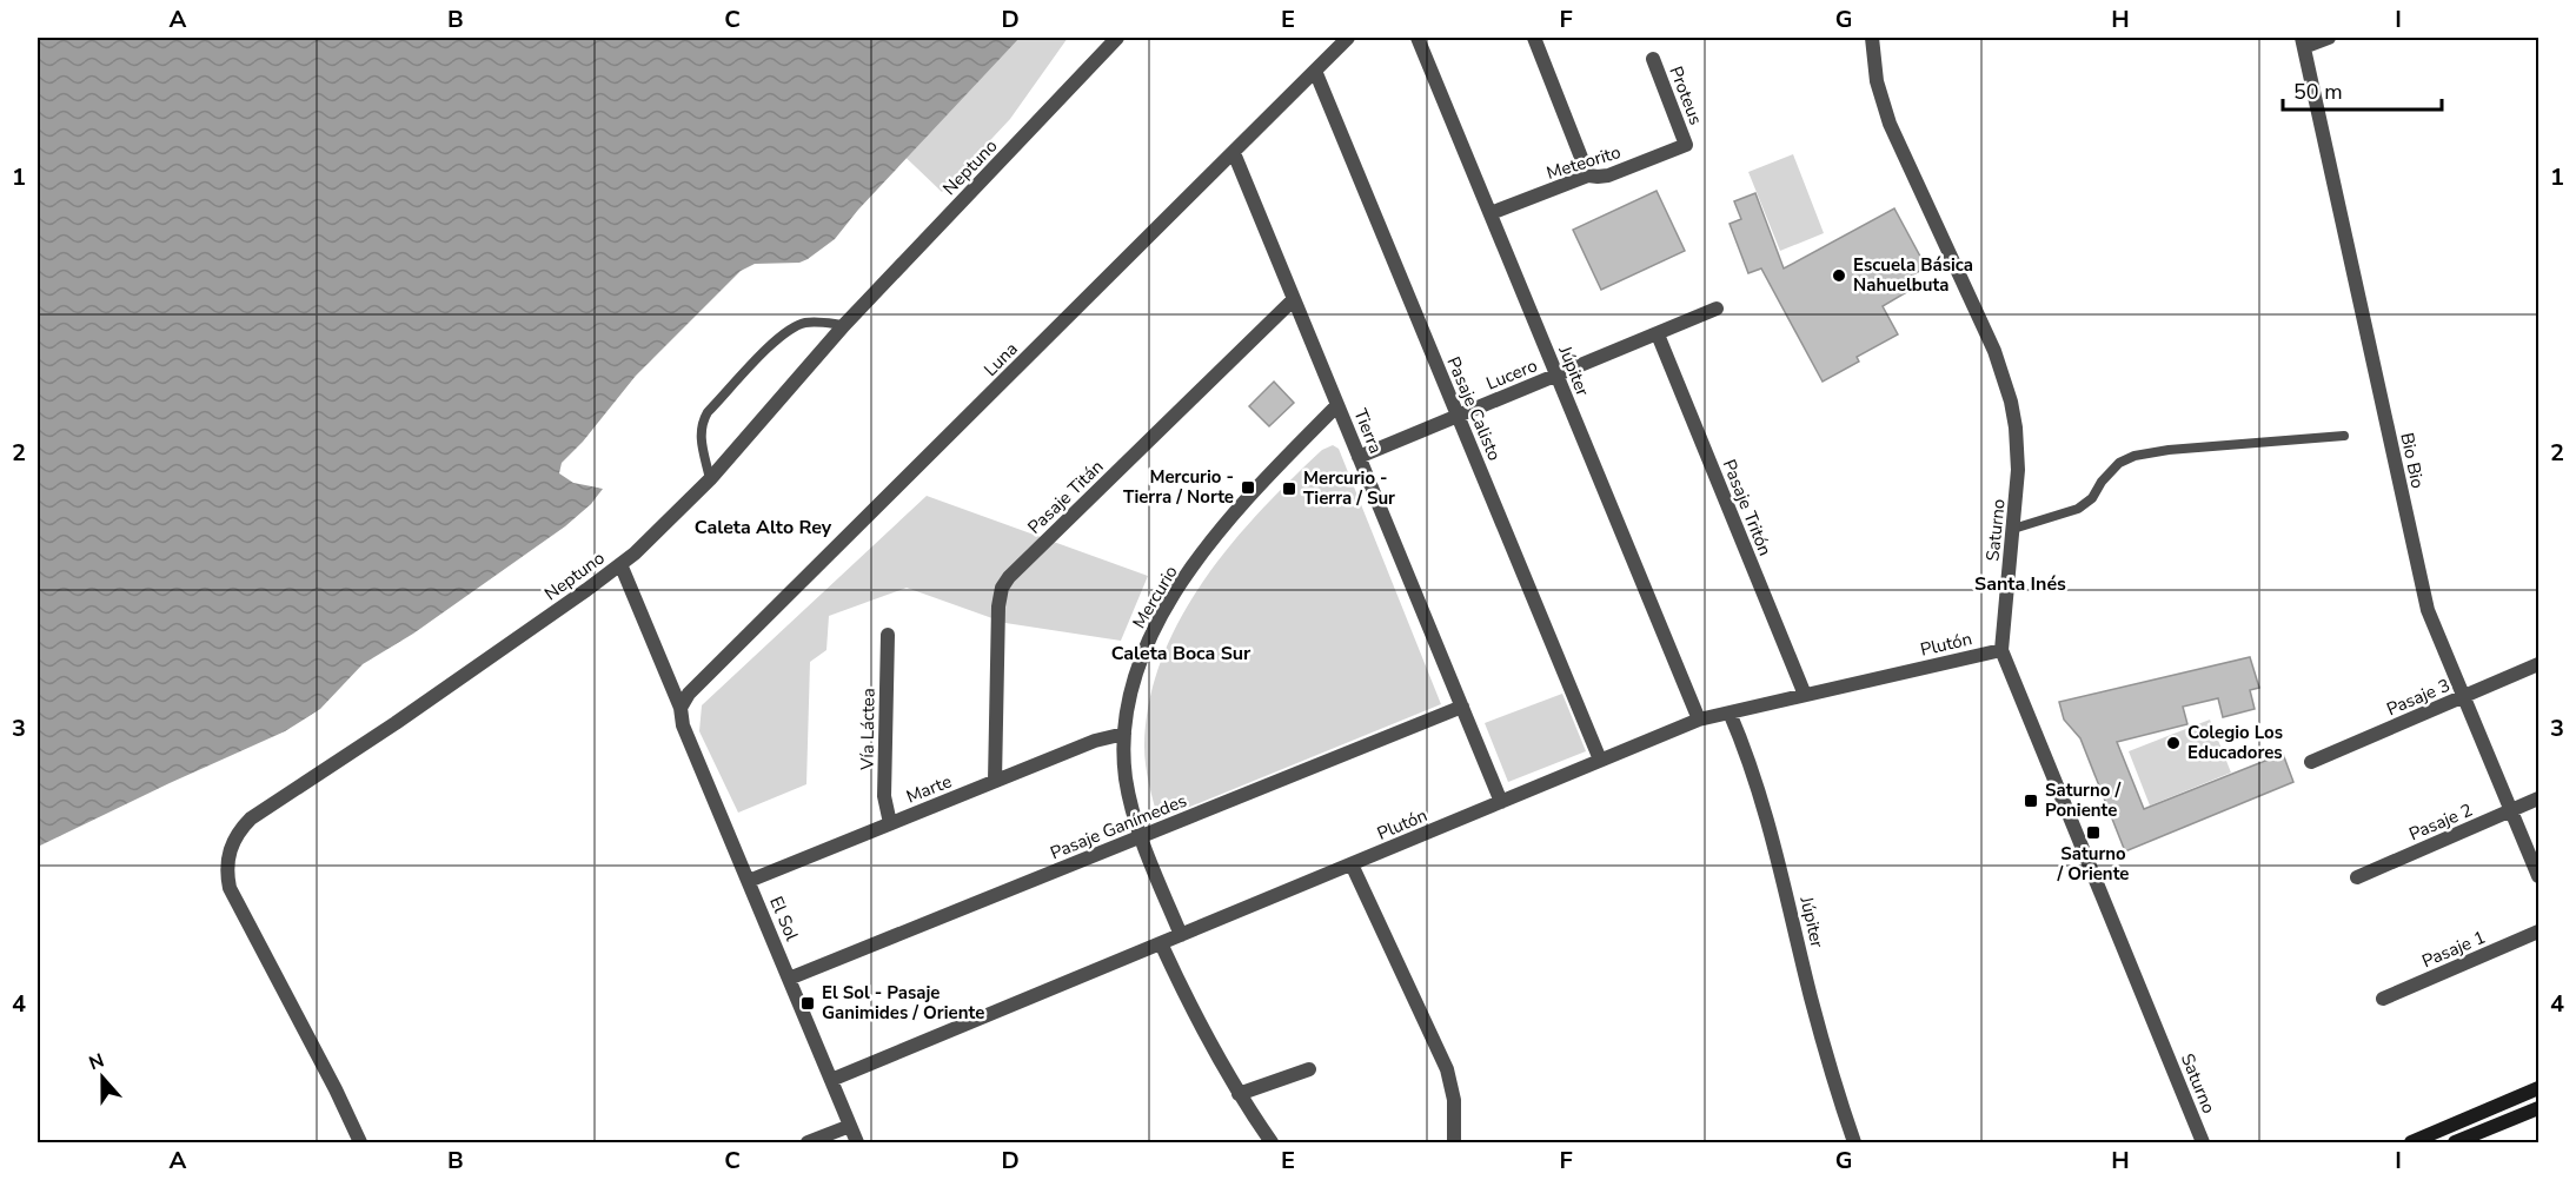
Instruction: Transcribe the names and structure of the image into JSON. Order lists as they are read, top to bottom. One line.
{"streets":{"street":["Proteus","Meteorito","Neptuno","Luna","Júpiter","Lucero","Pasaje Calisto","Tierra","Bio Bio","Pasaje Titán","Pasaje Tritón","Saturno","Mercurio","Plutón","Pasaje 3","Vía Láctea","Marte","Pasaje 2","Pasaje Ganímedes","El Sol","Pasaje 1"]},"crossings":[["Proteus","Meteorito"],["Meteorito","Júpiter"],["Neptuno","El Sol"],["Luna","Pasaje Calisto"],["Luna","Tierra"],["Luna","El Sol"],["Júpiter","Lucero"],["Júpiter","Plutón"],["Lucero","Pasaje Calisto"],["Lucero","Tierra"],["Lucero","Pasaje Tritón"],["Pasaje Calisto","Plutón"],["Tierra","Pasaje Titán"],["Tierra","Mercurio"],["Tierra","Plutón"],["Tierra","Pasaje Ganímedes"],["Bio Bio","Pasaje 3"],["Bio Bio","Pasaje 2"],["Pasaje Titán","Marte"],["Pasaje Tritón","Plutón"],["Saturno","Plutón"],["Mercurio","Plutón"],["Mercurio","Marte"],["Mercurio","Pasaje Ganímedes"],["Plutón","El Sol"],["Vía Láctea","Marte"],["Marte","El Sol"],["Pasaje Ganímedes","El Sol"]],"districts":["Caleta Alto Rey","Santa Inés","Caleta Boca Sur"],"places":{"other":["Escuela Básica Nahuelbuta","Colegio Los Educadores"],"transit":["Mercurio - Tierra / Norte","Mercurio - Tierra / Sur","Saturno / Poniente","Saturno / Oriente","El Sol - Pasaje Ganimides / Oriente"]},"scale_bar":"50 m","north":"top","grid":{"columns":["A","B","C","D","E","F","G","H","I"],"rows":["1","2","3","4"]}}
